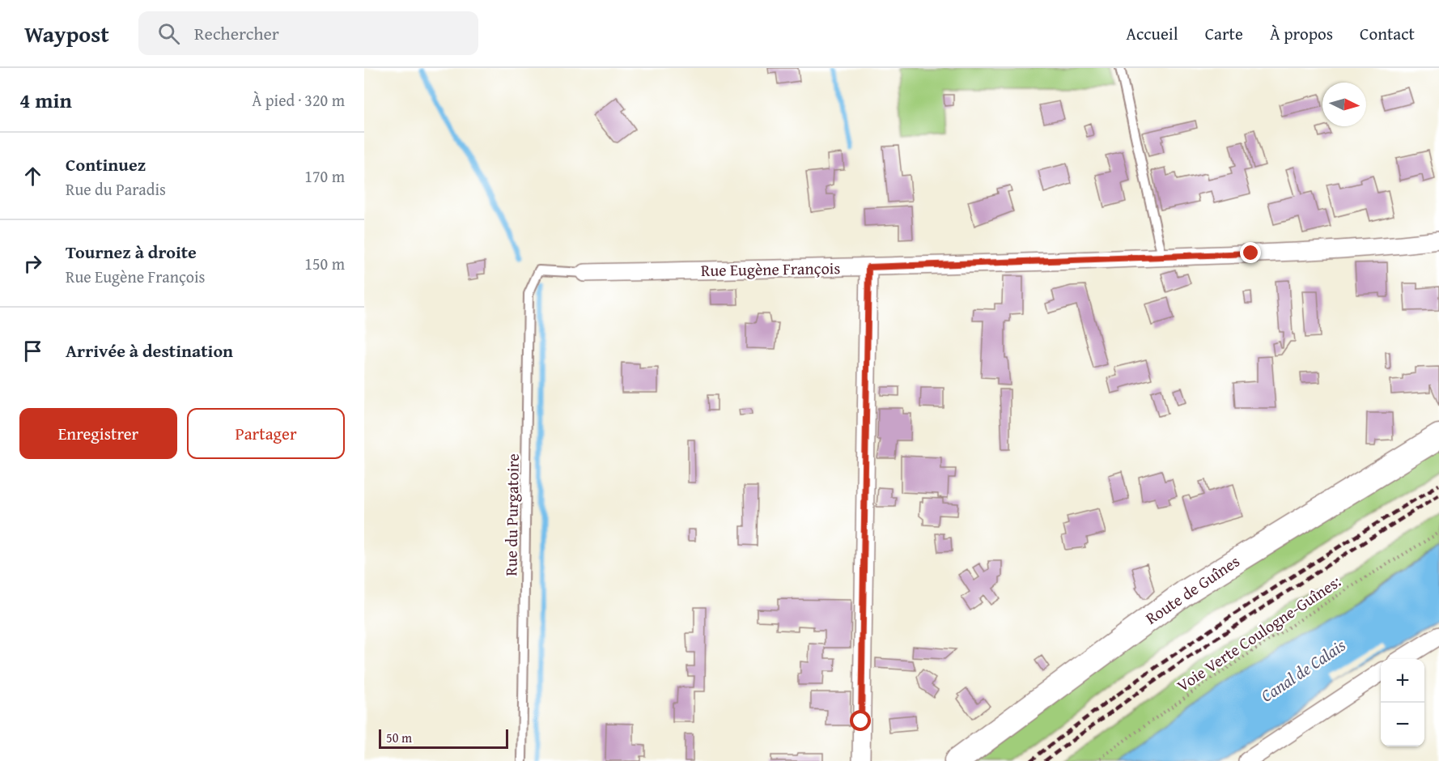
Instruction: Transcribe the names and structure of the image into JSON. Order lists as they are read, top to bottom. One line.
{"streets":{"main road":["Route de Guînes"],"street":["Rue Eugène François"],"lane":["Rue du Purgatoire"],"path":["Voie Verte Coulogne-Guînes:"]},"crossings":[["Rue Eugène François","Rue du Purgatoire"]],"water":["Canal de Calais"],"scale_bar":"50 m","north":"right","page":{"header":"Waypost","search":"Rechercher","nav":["Accueil","Carte","À propos","Contact"],"heading":["4 min","À pied · 320 m"],"list":[["Continuez","Rue du Paradis","170 m"],["Tournez à droite","Rue Eugène François","150 m"],"Arrivée à destination"],"buttons":["Enregistrer","Partager"],"map_buttons":["+","−"],"scale":"50 m"}}
